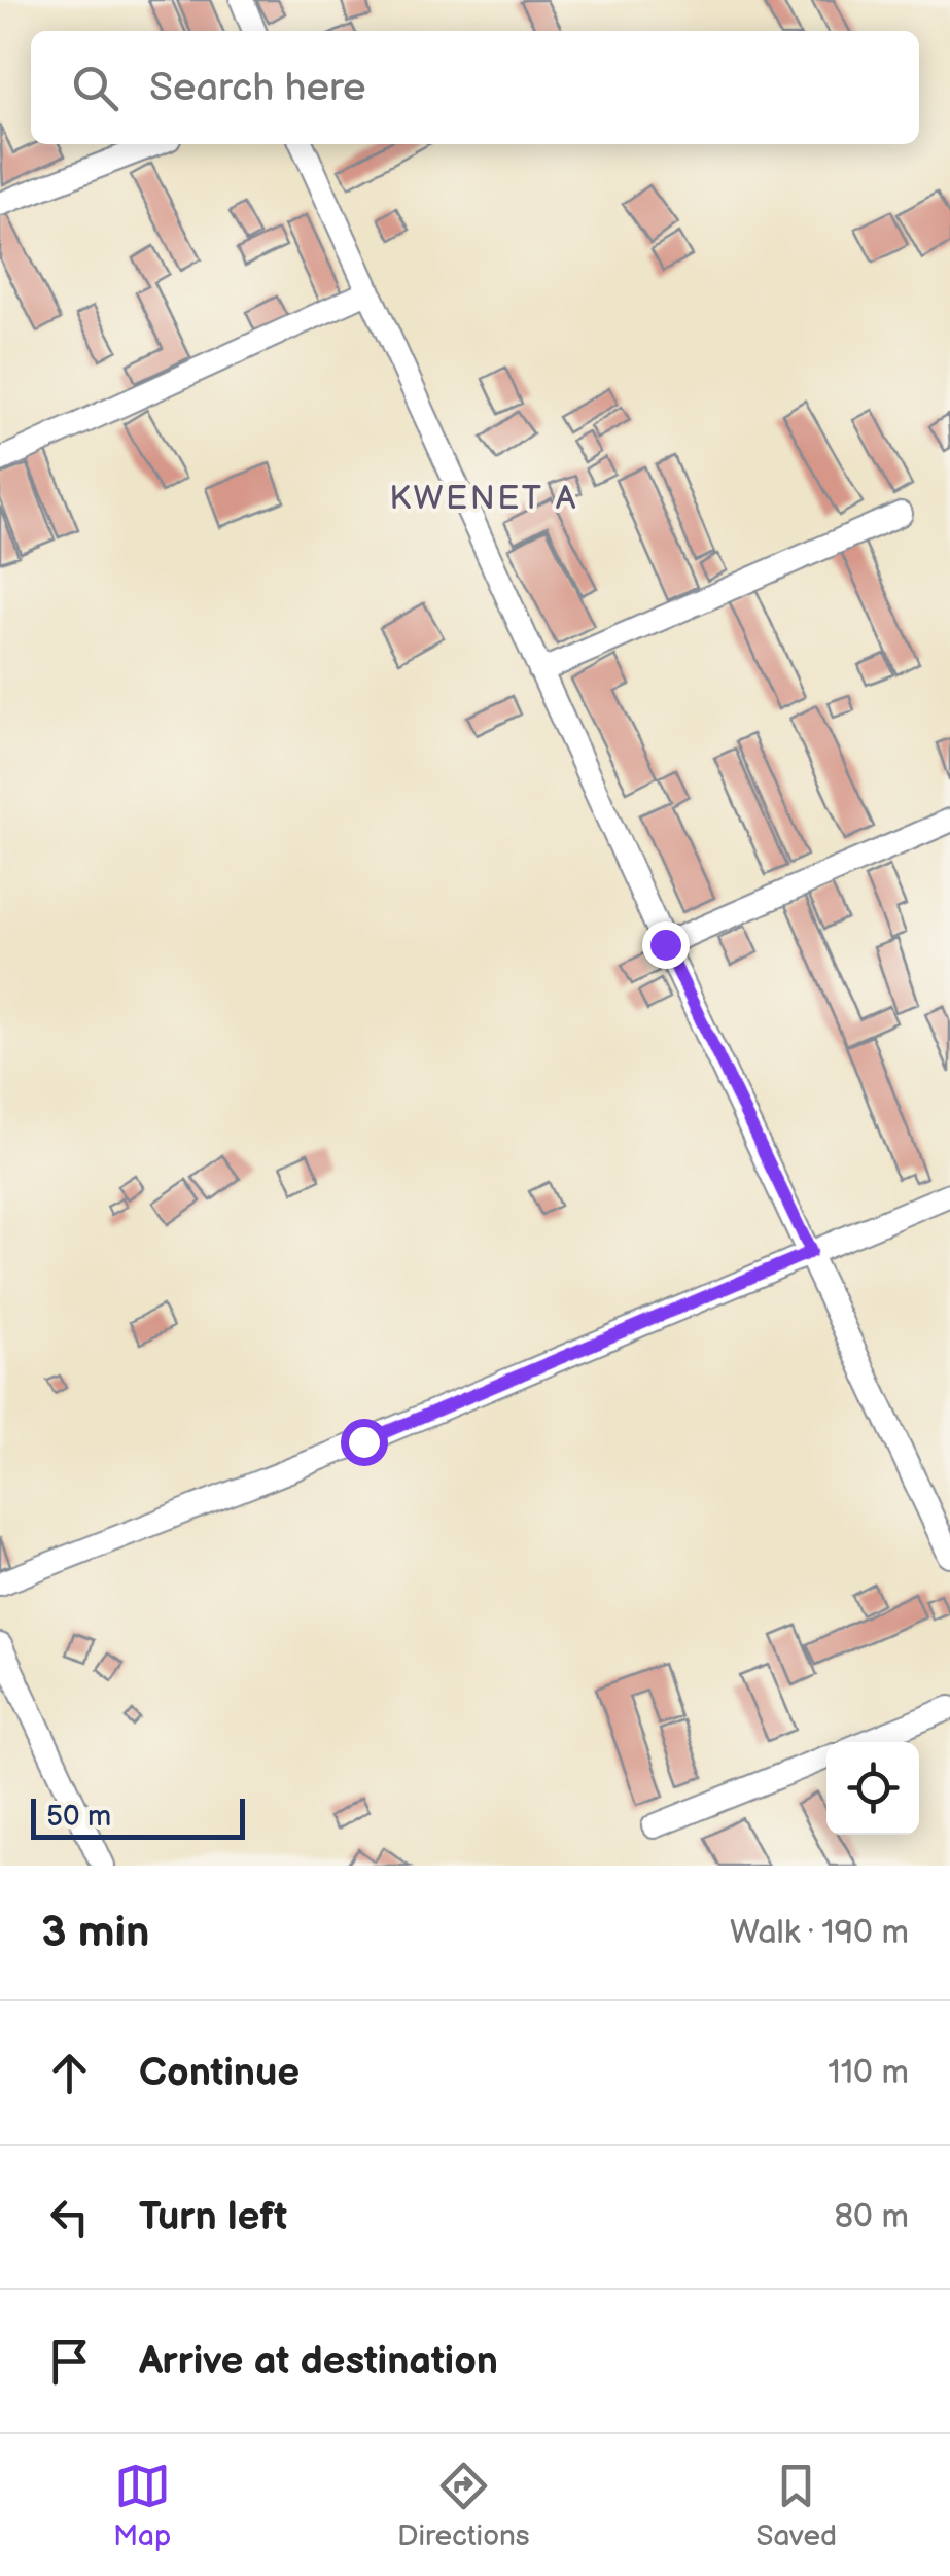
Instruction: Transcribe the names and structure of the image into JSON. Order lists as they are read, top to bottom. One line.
{"districts":["KWENET A"],"scale_bar":"50 m","page":{"search":"Search here","scale":"50 m","heading":["3 min","Walk · 190 m"],"list":[["Continue","110 m"],["Turn left","80 m"],"Arrive at destination"],"nav":["Map","Directions","Saved"]}}
